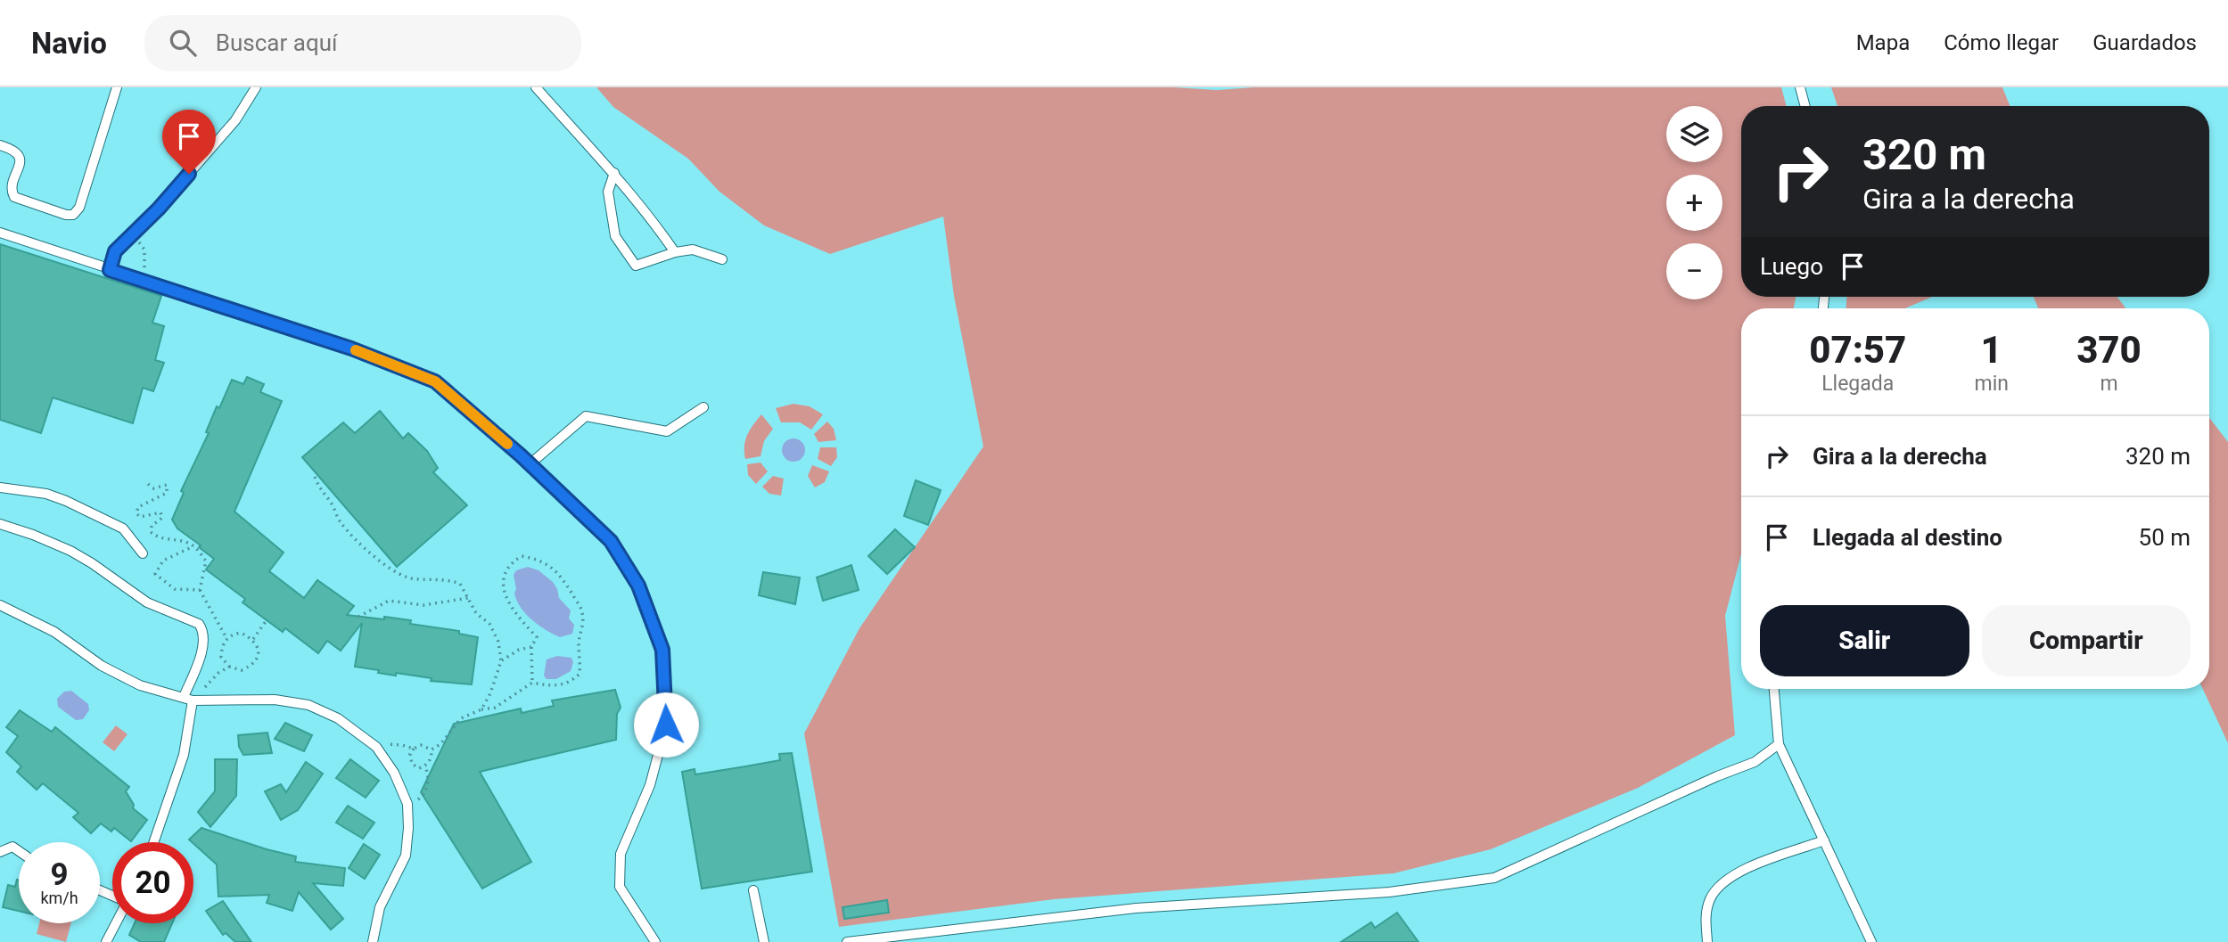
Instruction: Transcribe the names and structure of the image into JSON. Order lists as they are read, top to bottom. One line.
{"page":{"header":"Navio","search":"Buscar aquí","nav":["Mapa","Cómo llegar","Guardados"],"map_buttons":["+","−"],"turn":["320 m","Gira a la derecha"],"then":"Luego","eta":["07:57","Llegada","1","min","370","m"],"list":[{"name":"Gira a la derecha","value":"320 m"},{"name":"Llegada al destino","value":"50 m"}],"buttons":["Salir","Compartir"],"speed":"9 km/h","limit":"20"}}
